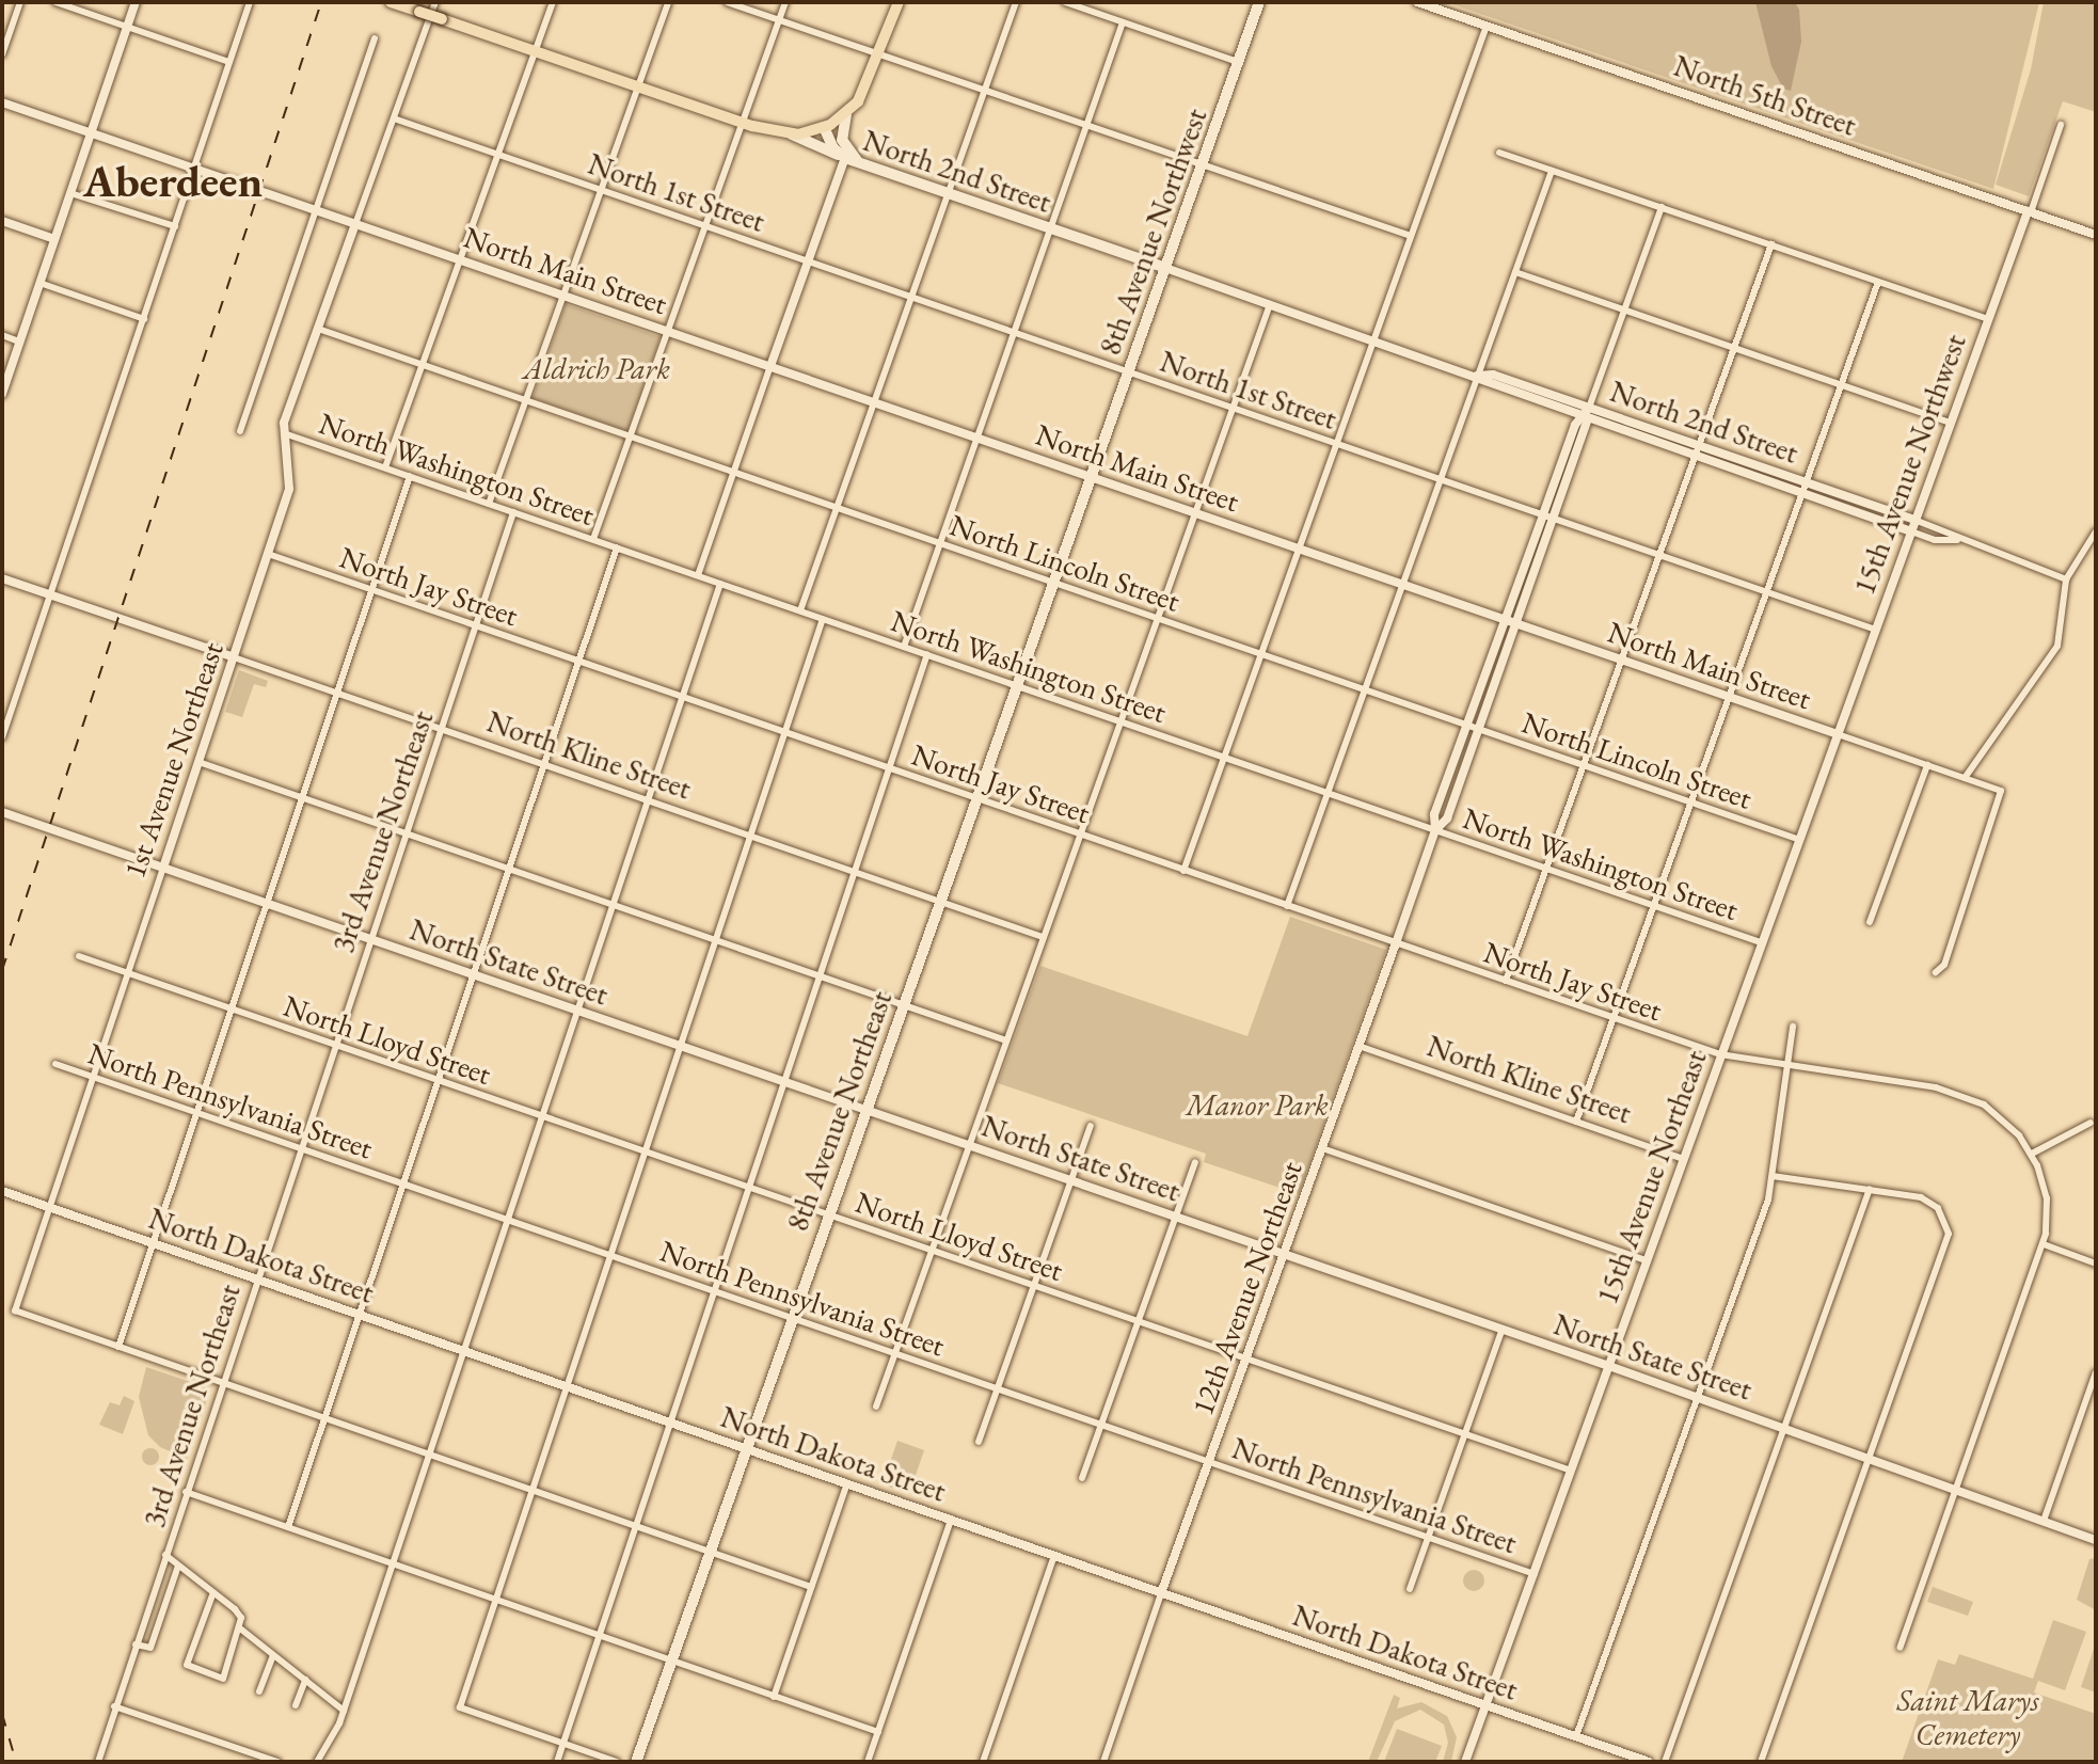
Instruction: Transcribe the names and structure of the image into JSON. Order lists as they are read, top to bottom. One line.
{"streets":{"main road":["North 2nd Street","8th Avenue Northwest","8th Avenue Northeast"],"street":["North 5th Street","North 1st Street","North Main Street","15th Avenue Northwest","North Washington Street","North Lincoln Street","North Jay Street","North Kline Street","1st Avenue Northeast","3rd Avenue Northeast","North State Street","North Lloyd Street","North Pennsylvania Street","15th Avenue Northeast","North Dakota Street","12th Avenue Northeast"]},"crossings":[["North 5th Street","15th Avenue Northwest"],["North 2nd Street","8th Avenue Northwest"],["North 2nd Street","15th Avenue Northwest"],["North 2nd Street","12th Avenue Northeast"],["North 1st Street","8th Avenue Northwest"],["North 1st Street","15th Avenue Northwest"],["North 1st Street","12th Avenue Northeast"],["8th Avenue Northwest","North Main Street"],["8th Avenue Northwest","8th Avenue Northeast"],["North Main Street","15th Avenue Northwest"],["North Main Street","1st Avenue Northeast"],["North Main Street","8th Avenue Northeast"],["North Main Street","15th Avenue Northeast"],["North Main Street","12th Avenue Northeast"],["15th Avenue Northwest","15th Avenue Northeast"],["North Washington Street","1st Avenue Northeast"],["North Washington Street","3rd Avenue Northeast"],["North Washington Street","8th Avenue Northeast"],["North Washington Street","15th Avenue Northeast"],["North Washington Street","12th Avenue Northeast"],["North Lincoln Street","1st Avenue Northeast"],["North Lincoln Street","8th Avenue Northeast"],["North Lincoln Street","15th Avenue Northeast"],["North Lincoln Street","12th Avenue Northeast"],["North Jay Street","1st Avenue Northeast"],["North Jay Street","3rd Avenue Northeast"],["North Jay Street","8th Avenue Northeast"],["North Jay Street","15th Avenue Northeast"],["North Jay Street","12th Avenue Northeast"],["North Kline Street","1st Avenue Northeast"],["North Kline Street","3rd Avenue Northeast"],["North Kline Street","8th Avenue Northeast"],["North Kline Street","15th Avenue Northeast"],["North Kline Street","12th Avenue Northeast"],["1st Avenue Northeast","North State Street"],["1st Avenue Northeast","North Lloyd Street"],["1st Avenue Northeast","North Pennsylvania Street"],["1st Avenue Northeast","North Dakota Street"],["3rd Avenue Northeast","North State Street"],["3rd Avenue Northeast","North Lloyd Street"],["3rd Avenue Northeast","North Pennsylvania Street"],["3rd Avenue Northeast","North Dakota Street"],["North State Street","8th Avenue Northeast"],["North State Street","15th Avenue Northeast"],["North State Street","12th Avenue Northeast"],["North Lloyd Street","8th Avenue Northeast"],["North Lloyd Street","15th Avenue Northeast"],["North Lloyd Street","12th Avenue Northeast"],["North Pennsylvania Street","8th Avenue Northeast"],["North Pennsylvania Street","15th Avenue Northeast"],["North Pennsylvania Street","12th Avenue Northeast"],["8th Avenue Northeast","North Dakota Street"],["15th Avenue Northeast","North Dakota Street"],["North Dakota Street","12th Avenue Northeast"]],"districts":["Aberdeen"],"parks":["Aldrich Park","Manor Park","Saint Marys Cemetery"]}
